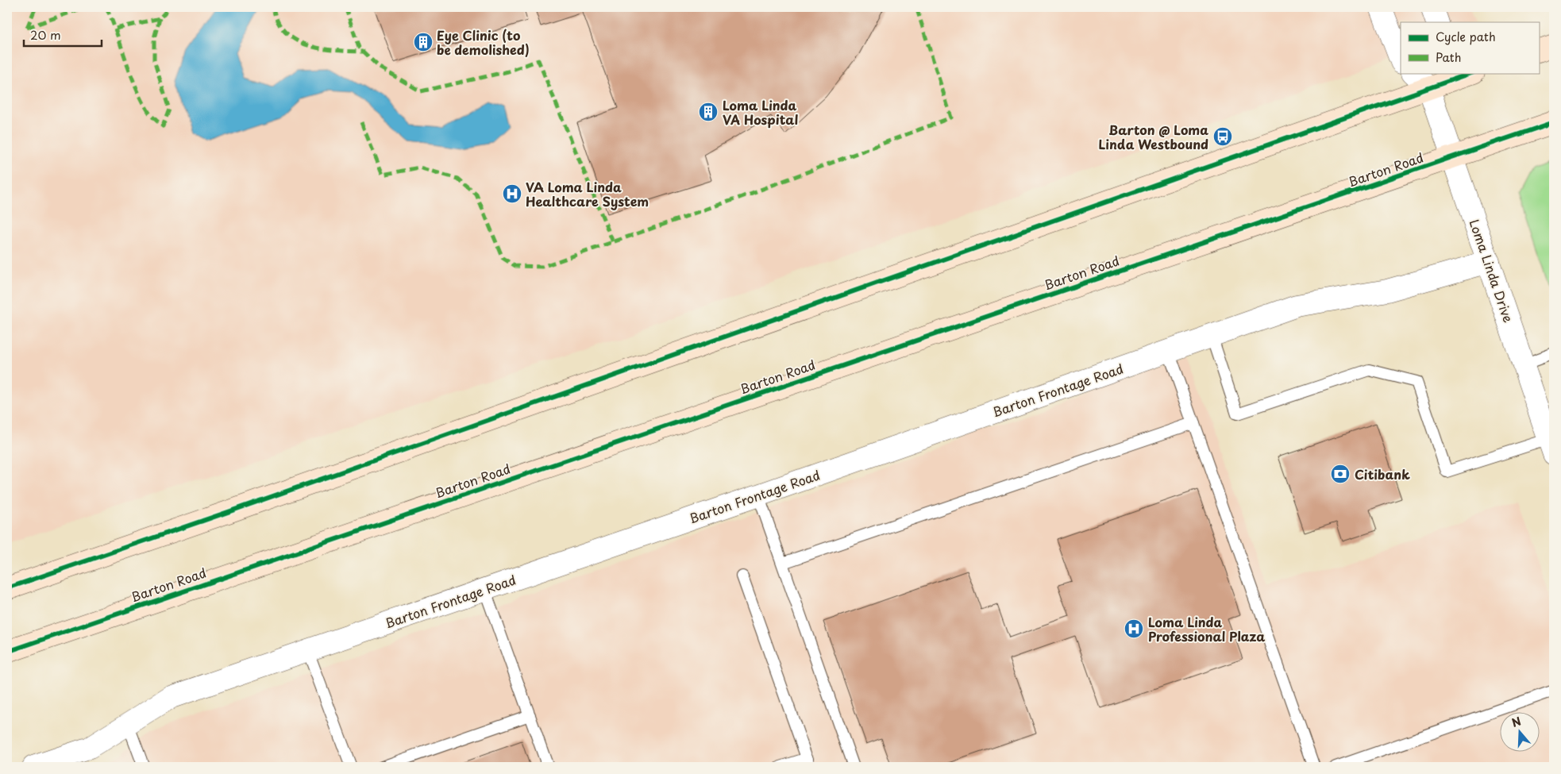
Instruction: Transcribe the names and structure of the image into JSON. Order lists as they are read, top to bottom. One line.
{"streets":{"main road":["Barton Road"],"street":["Loma Linda Drive","Barton Frontage Road"]},"crossings":[["Barton Road","Loma Linda Drive"],["Loma Linda Drive","Barton Frontage Road"]],"places":{"building":["Eye Clinic (to be demolished)","Loma Linda VA Hospital"],"bus stop":["Barton @ Loma Linda Westbound"],"hospital":["VA Loma Linda Healthcare System","Loma Linda Professional Plaza"],"bank":["Citibank"]},"legend":["Cycle path","Path"],"scale_bar":"20 m","north":"top"}
